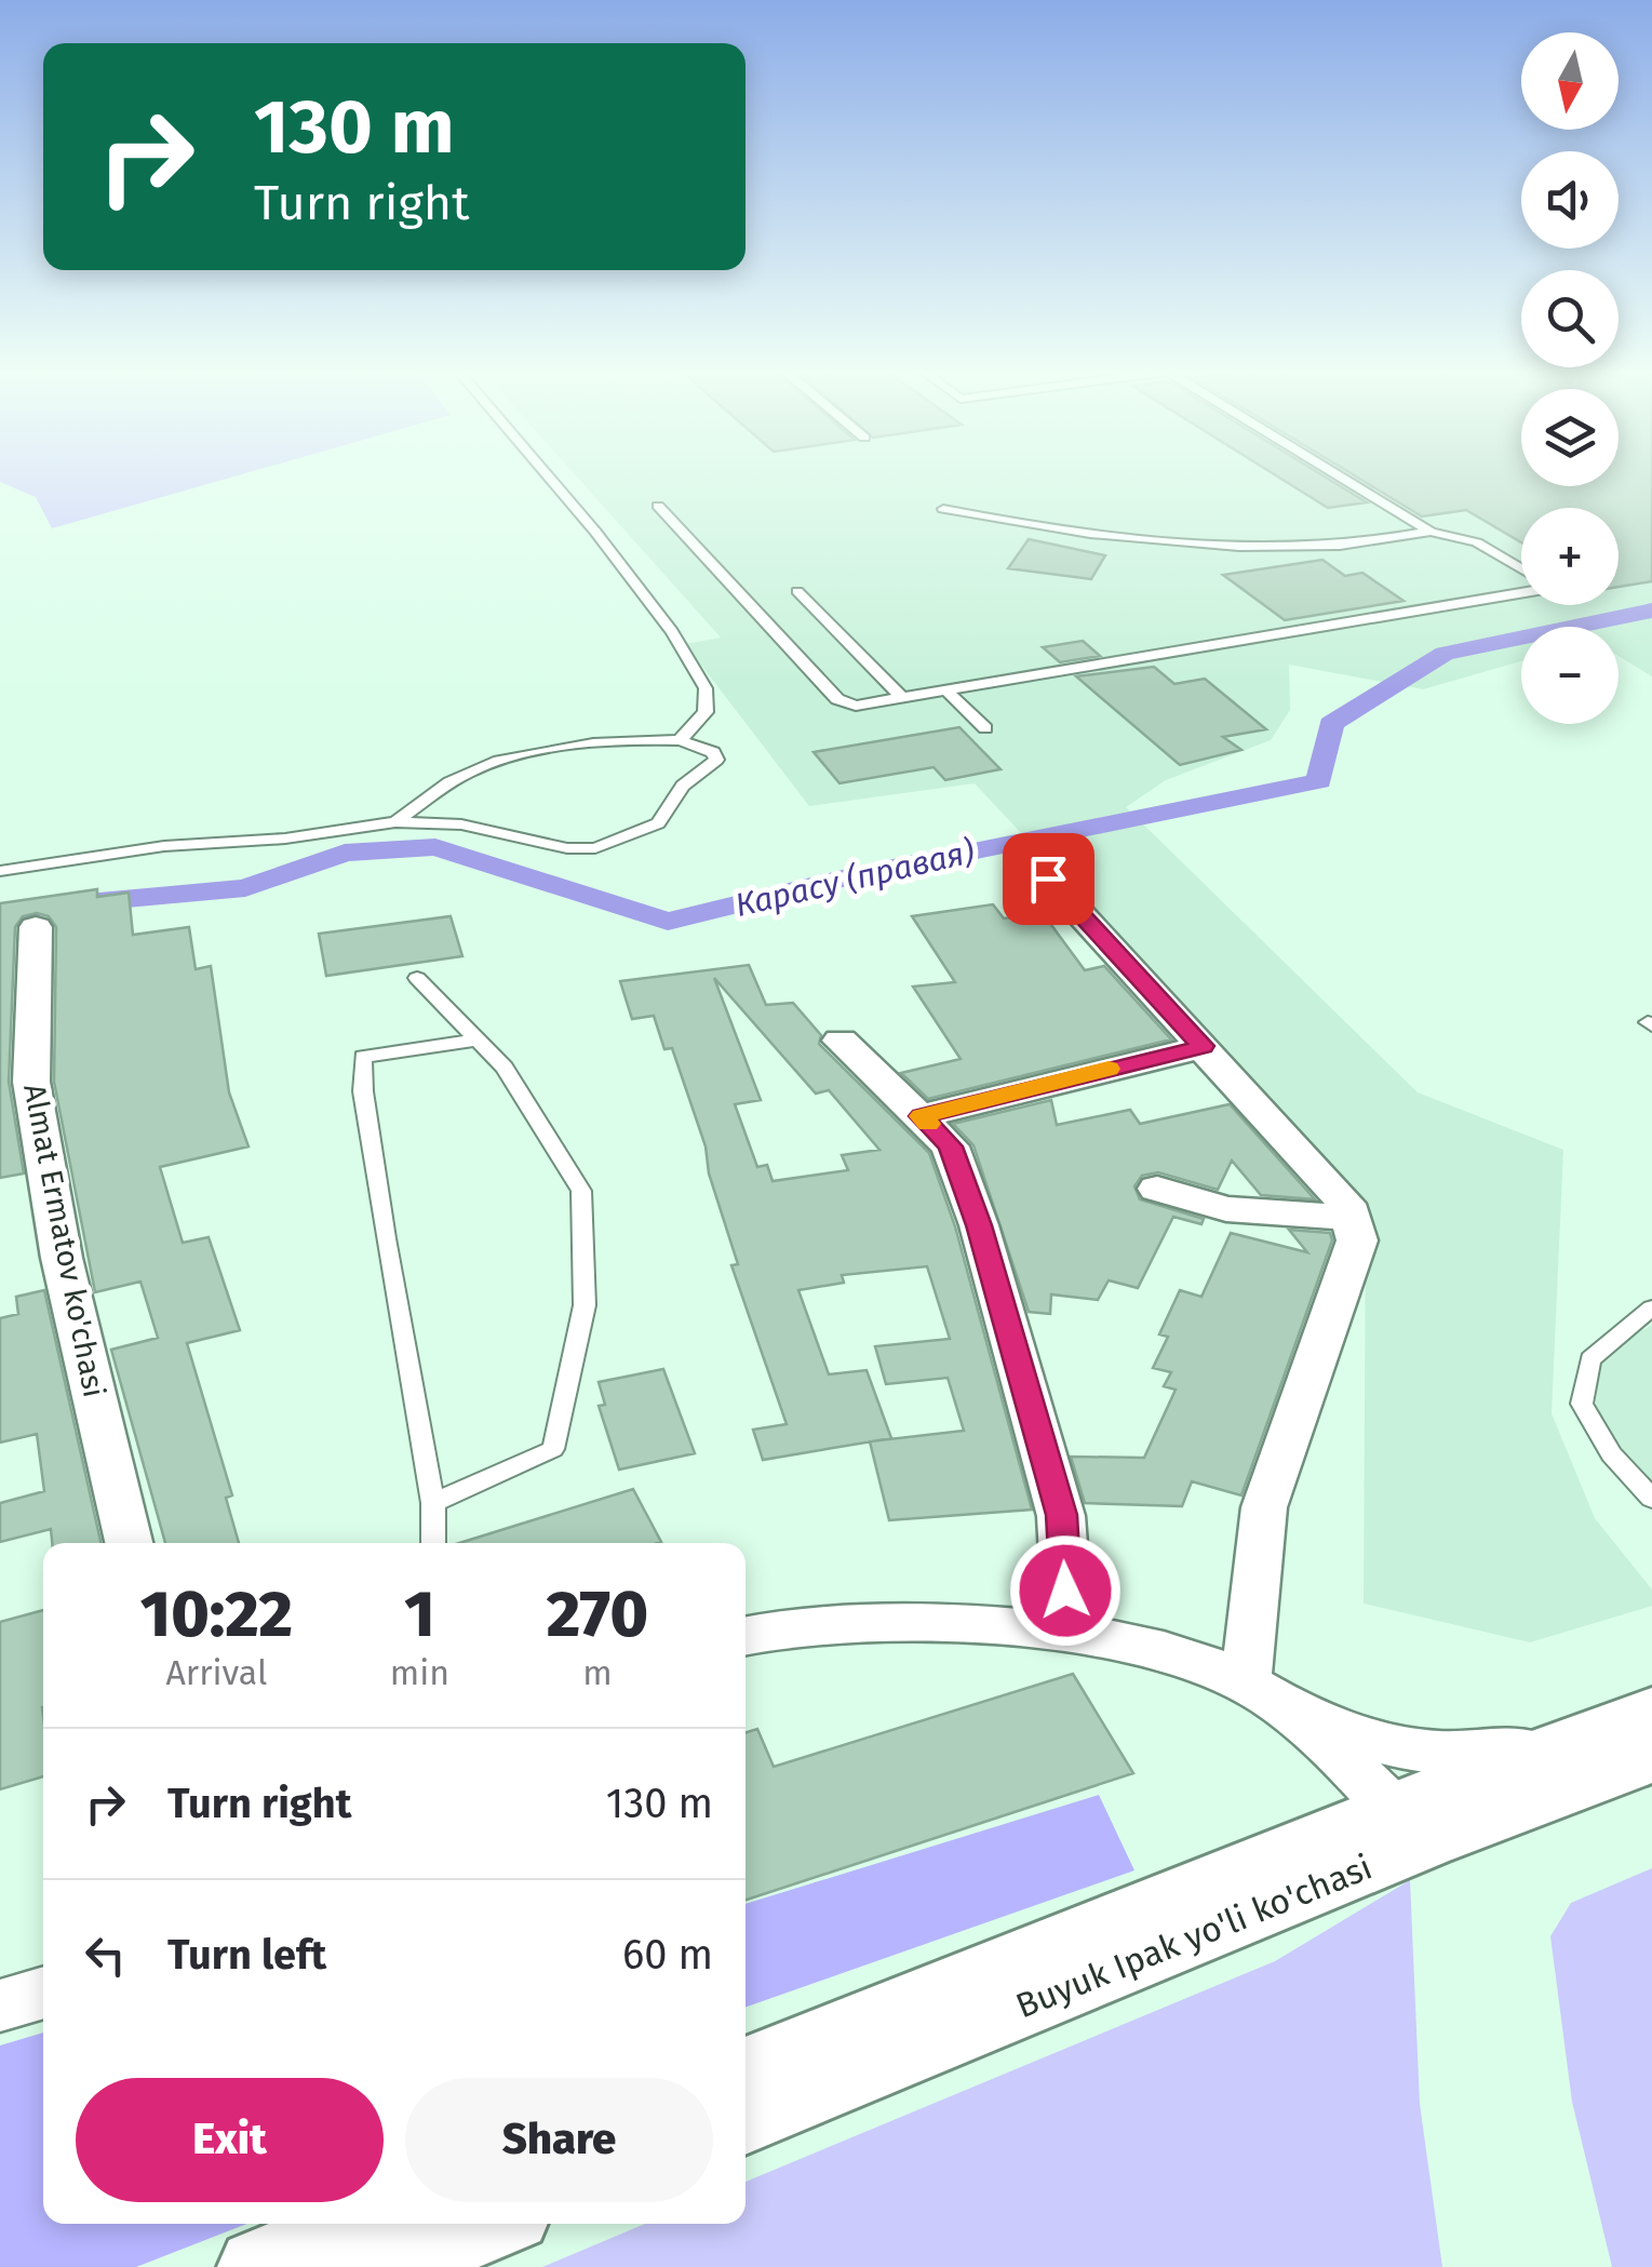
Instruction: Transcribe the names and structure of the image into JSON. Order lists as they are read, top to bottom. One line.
{"streets":{"street":["Almat Ermatov ko'chasi","Buyuk Ipak yo'li ko'chasi"]},"water":["Карасу (правая)"],"north":"bottom","page":{"map_buttons":["+","−"],"turn":["130 m","Turn right"],"eta":["10:22","Arrival","1","min","270","m"],"list":[{"name":"Turn right","value":"130 m"},{"name":"Turn left","value":"60 m"}],"buttons":["Exit","Share"]}}
